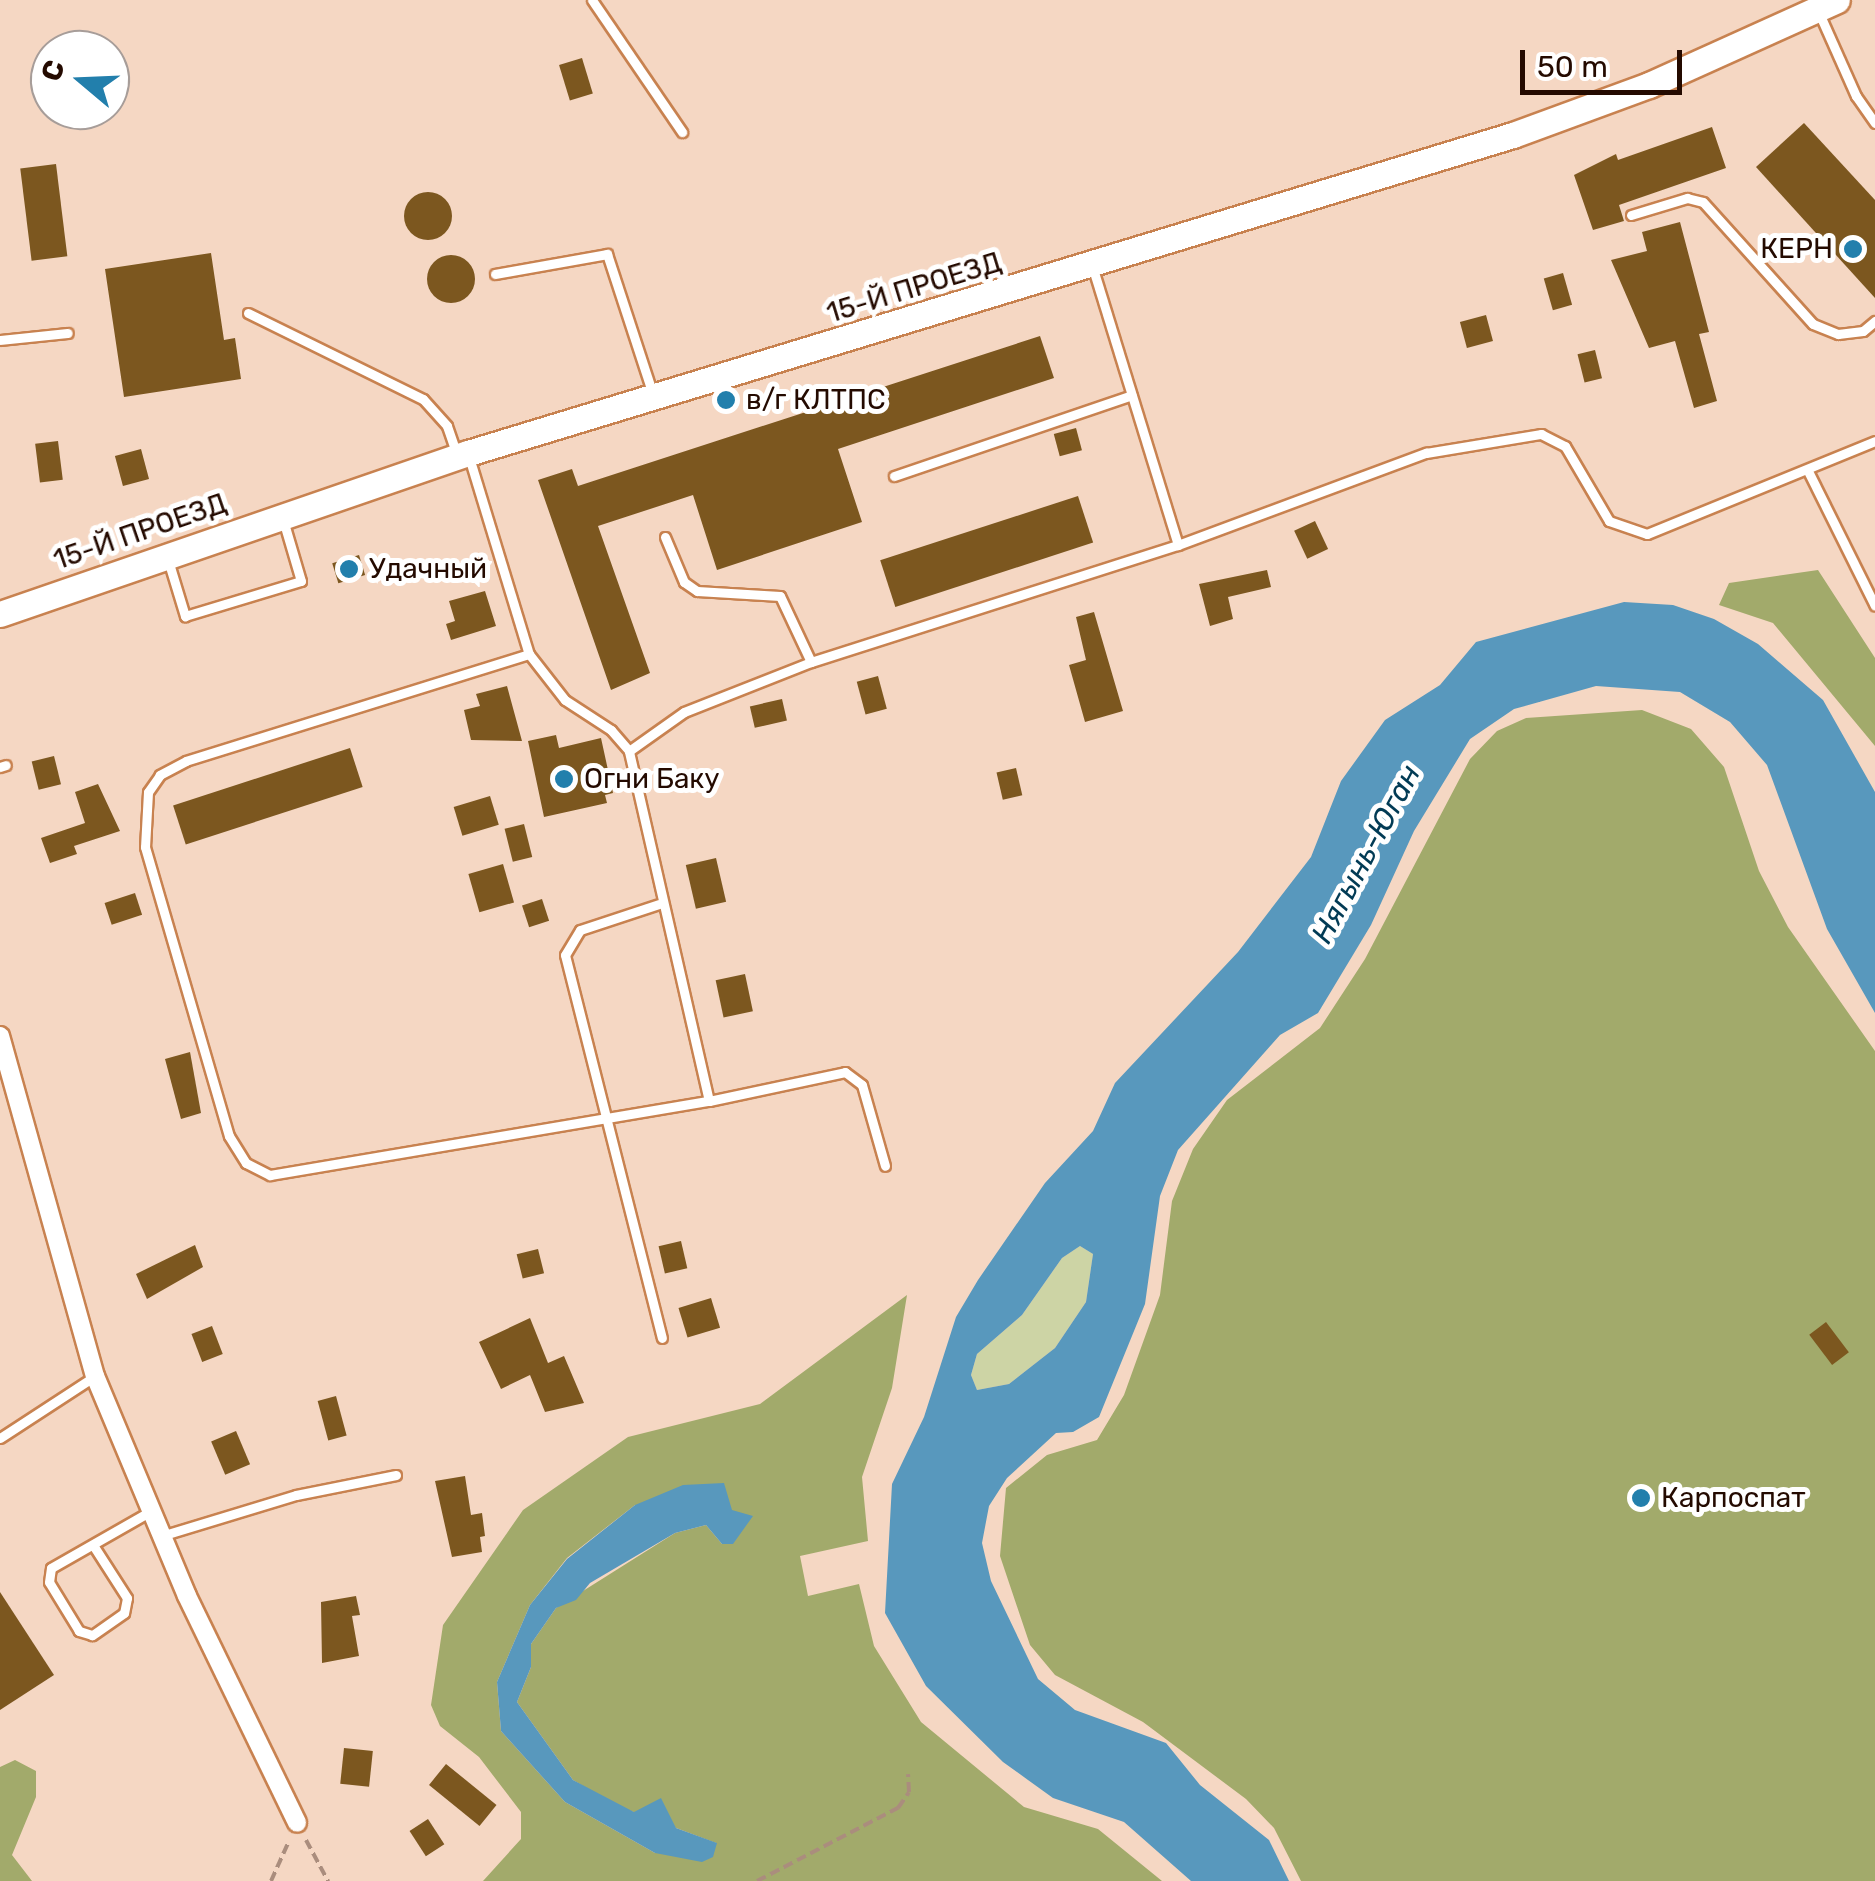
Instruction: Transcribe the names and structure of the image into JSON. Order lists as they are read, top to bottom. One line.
{"streets":{"main road":["15-Й ПРОЕЗД"]},"water":["Нягынь-Юган"],"places":["КЕРН","в/г КЛТПС","Удачный","Огни Баку","Карпоспат"],"scale_bar":"50 m","north":"left"}
